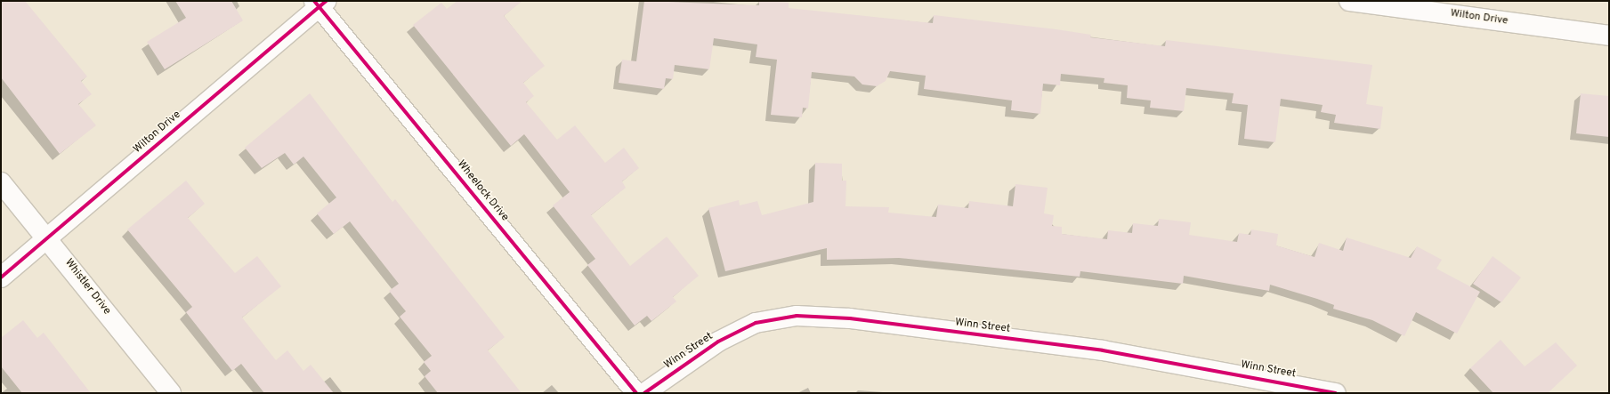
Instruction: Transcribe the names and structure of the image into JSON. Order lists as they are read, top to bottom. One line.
{"streets":{"street":["Wilton Drive","Wheelock Drive","Whistler Drive","Winn Street"]},"crossings":[["Wilton Drive","Wheelock Drive"],["Wilton Drive","Whistler Drive"]]}
